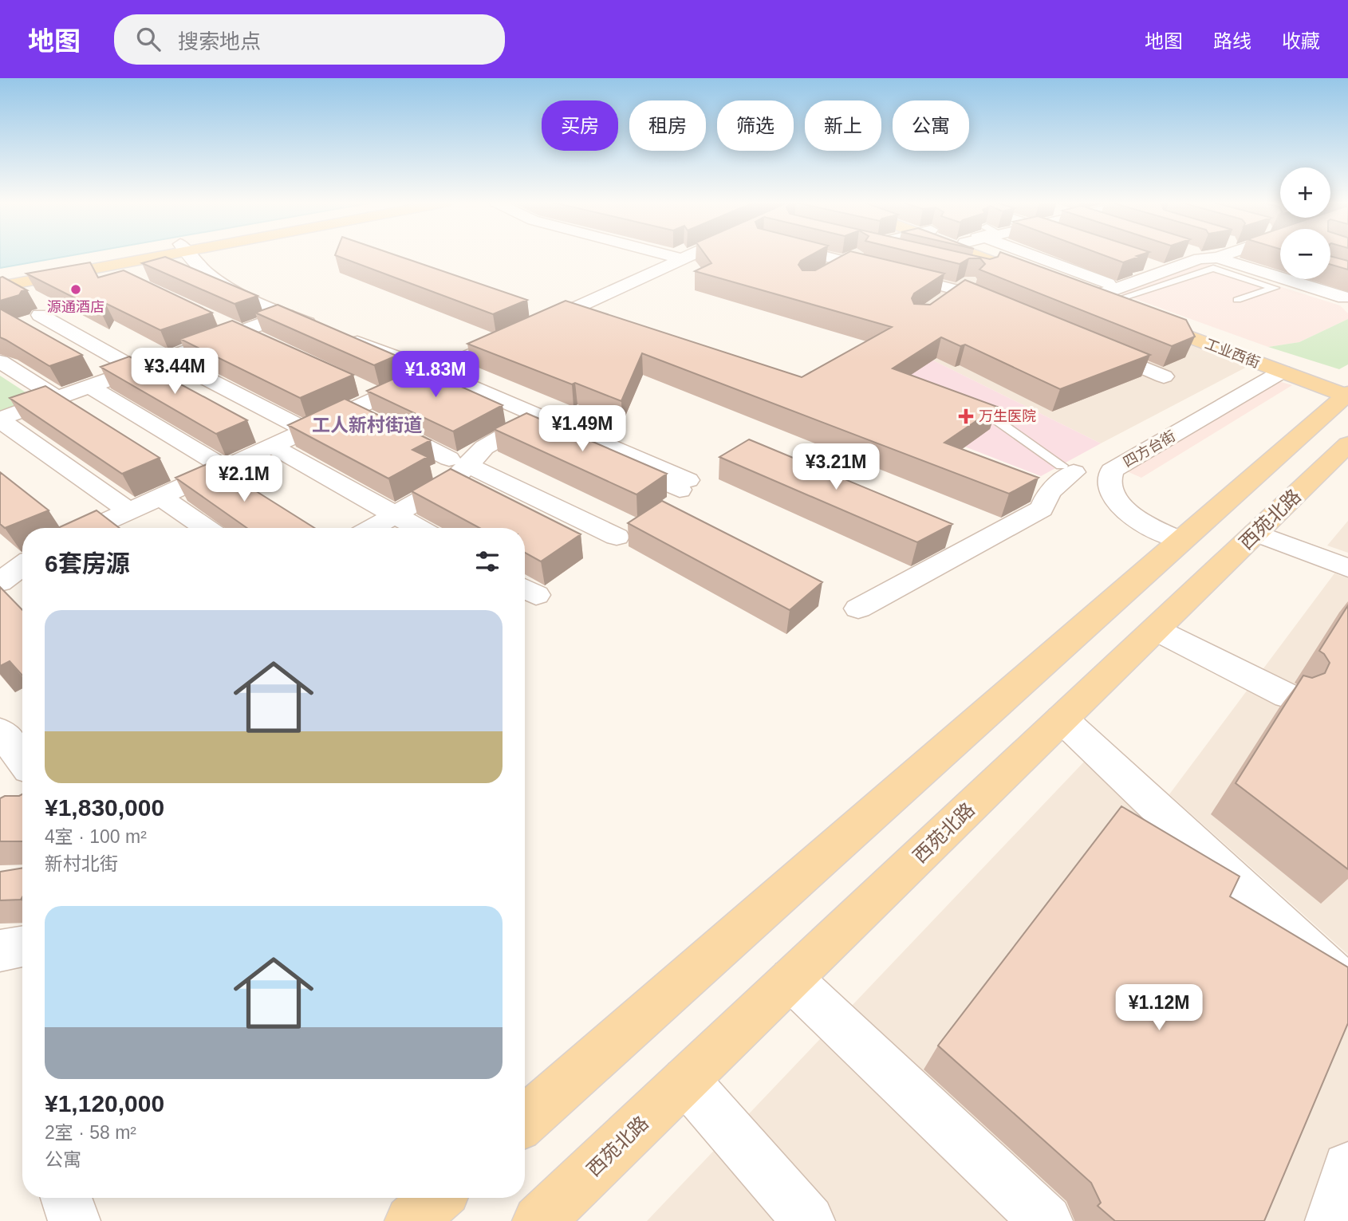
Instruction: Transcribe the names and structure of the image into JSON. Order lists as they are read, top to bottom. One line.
{"streets":{"main road":["工业西街","西苑北路"],"street":["四方台街"]},"crossings":[["工业西街","四方台街"]],"districts":["工人新村街道"],"places":{"other":["源通酒店"],"health":["万生医院"]},"page":{"header":"地图","search":"搜索地点","nav":["地图","路线","收藏"],"chip":["买房","租房","筛选","新上","公寓"],"map_buttons":["+","−"],"price":["¥3.44M","¥1.83M","¥1.49M","¥3.21M","¥2.1M","¥1.12M"],"heading":"6套房源","list":[{"name":"¥1,830,000","note":"4室 · 100 m² · 新村北街"},{"name":"¥1,120,000","note":"2室 · 58 m² · 公寓"}]}}
